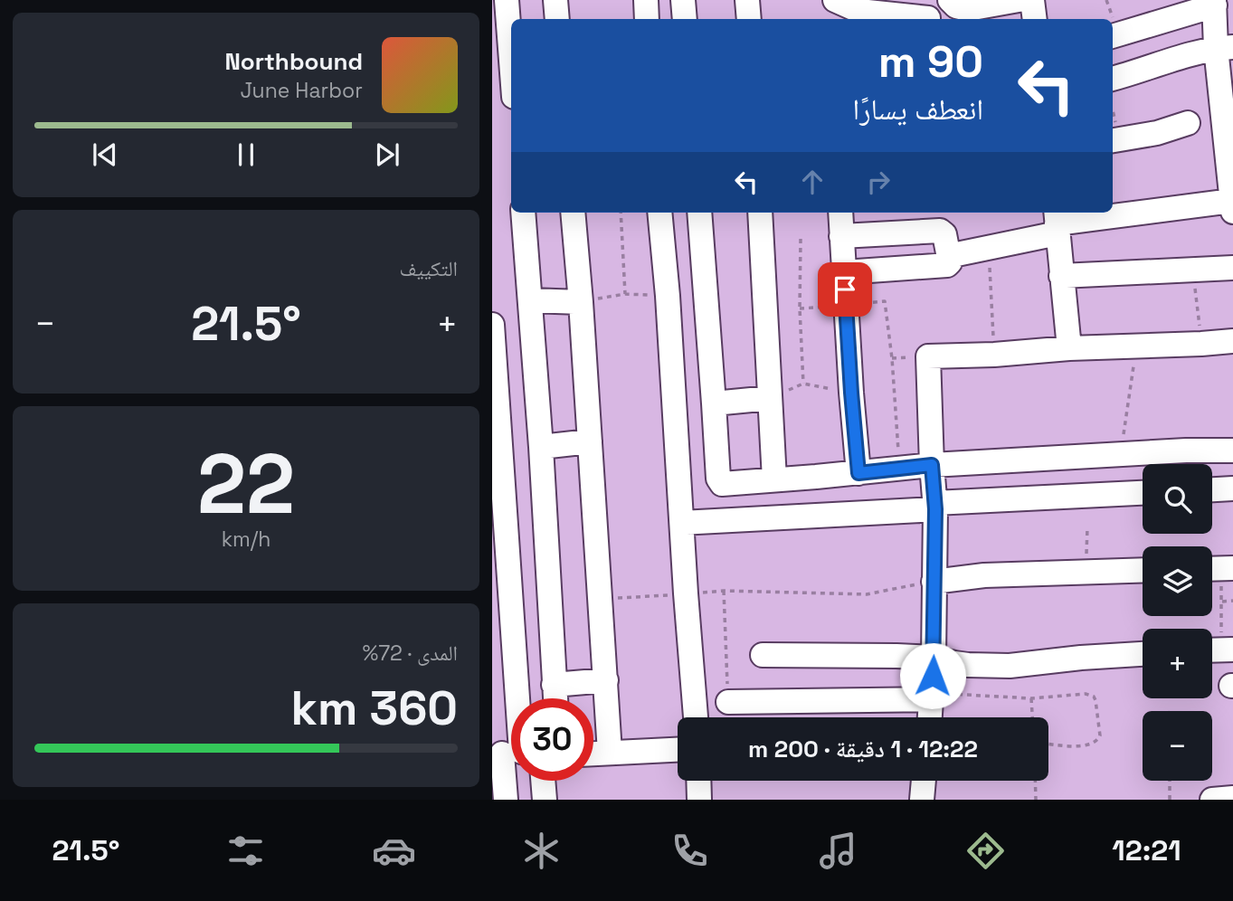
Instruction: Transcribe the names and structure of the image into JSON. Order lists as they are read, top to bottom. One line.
{"page":{"turn":["90 m","انعطف يسارًا"],"song":["Northbound","June Harbor"],"tile":["التكييف",["22","km/h"],["المدى · 72%","360 km"]],"heat":["−","21.5°","+"],"map_buttons":["+","−"],"limit":"30","trip":"12:22 · 1 دقيقة · 200 m","tabs":["12:21","21.5°"]}}
